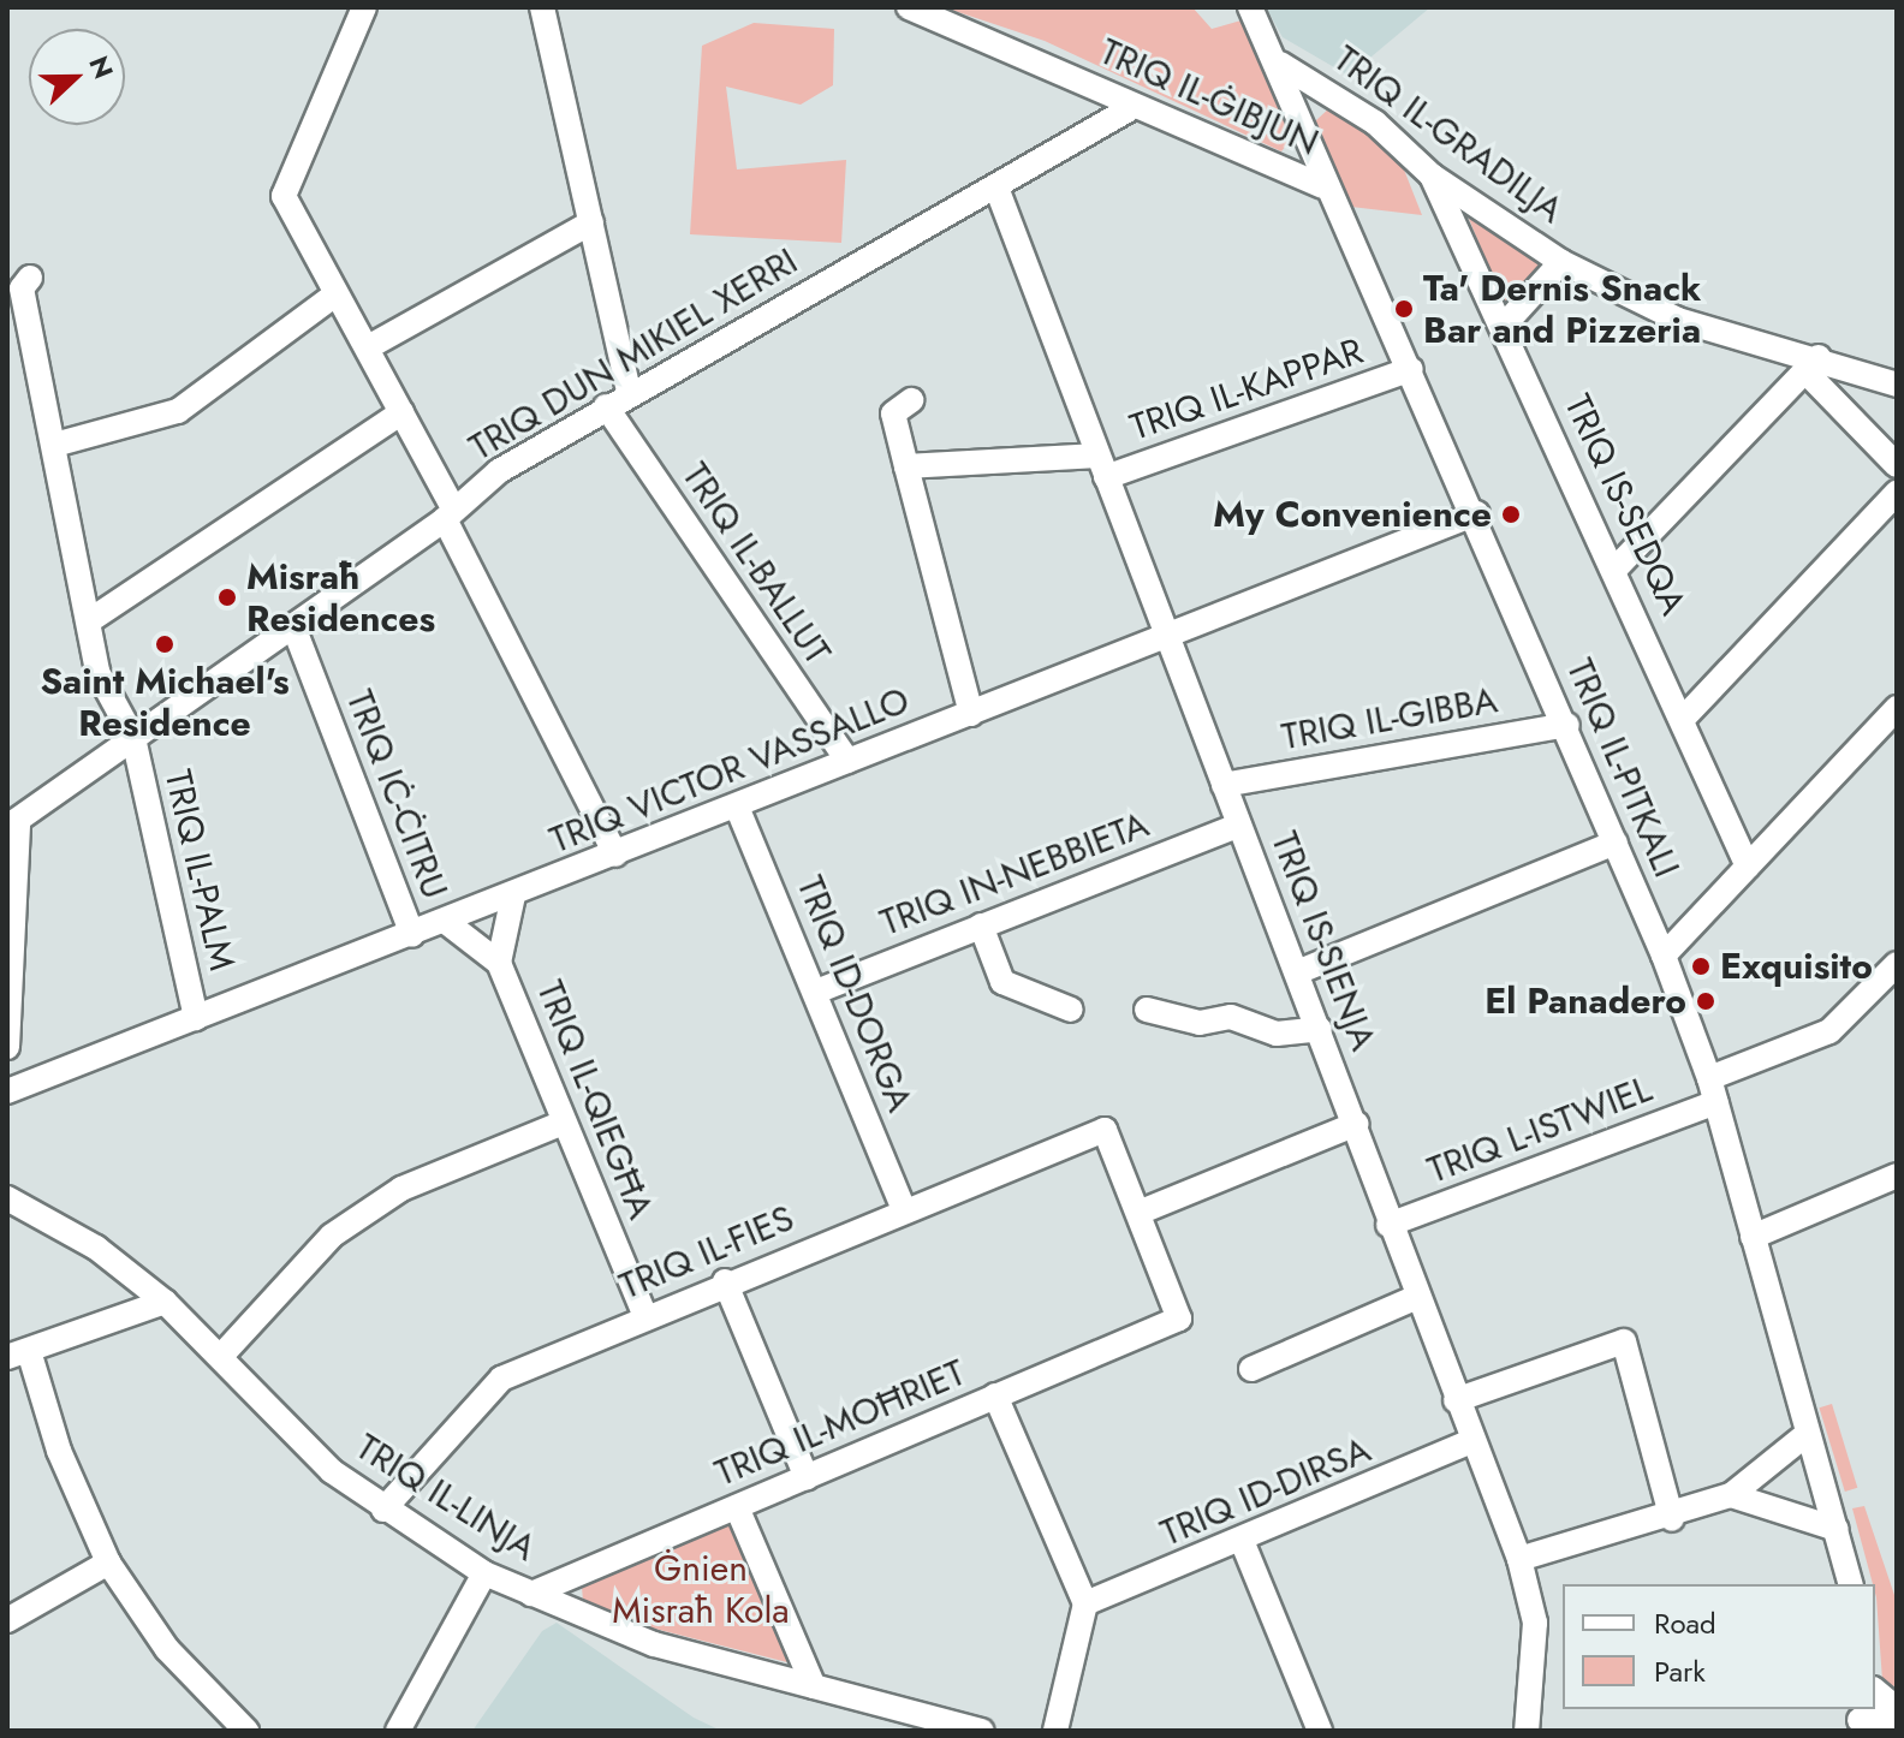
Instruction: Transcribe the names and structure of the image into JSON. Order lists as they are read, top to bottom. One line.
{"streets":{"street":["TRIQ IL-ĠIBJUN","TRIQ IL-GRADILJA","TRIQ DUN MIKIEL XERRI","TRIQ IL-KAPPAR","TRIQ IS-SEDQA","TRIQ IL-BALLUT","TRIQ IL-GIBBA","TRIQ IL-PITKALI","TRIQ VICTOR VASSALLO","TRIQ IĊ-ĊITRU","TRIQ IL-PALM","TRIQ IN-NEBBIETA","TRIQ IS-SIENJA","TRIQ ID-DORGA","TRIQ IL-QIEGĦA","TRIQ L-ISTWIEL","TRIQ IL-FIES","TRIQ IL-MOĦRIET","TRIQ ID-DIRSA","TRIQ IL-LINJA"]},"crossings":[["TRIQ IL-ĠIBJUN","TRIQ DUN MIKIEL XERRI"],["TRIQ IL-ĠIBJUN","TRIQ IL-PITKALI"],["TRIQ IL-GRADILJA","TRIQ IS-SEDQA"],["TRIQ IL-GRADILJA","TRIQ IL-PITKALI"],["TRIQ DUN MIKIEL XERRI","TRIQ IL-BALLUT"],["TRIQ DUN MIKIEL XERRI","TRIQ IĊ-ĊITRU"],["TRIQ DUN MIKIEL XERRI","TRIQ IL-PALM"],["TRIQ DUN MIKIEL XERRI","TRIQ IS-SIENJA"],["TRIQ IL-KAPPAR","TRIQ IL-PITKALI"],["TRIQ IL-KAPPAR","TRIQ IS-SIENJA"],["TRIQ IL-BALLUT","TRIQ VICTOR VASSALLO"],["TRIQ IL-GIBBA","TRIQ IL-PITKALI"],["TRIQ IL-GIBBA","TRIQ IS-SIENJA"],["TRIQ IL-PITKALI","TRIQ VICTOR VASSALLO"],["TRIQ IL-PITKALI","TRIQ L-ISTWIEL"],["TRIQ VICTOR VASSALLO","TRIQ IĊ-ĊITRU"],["TRIQ VICTOR VASSALLO","TRIQ IL-PALM"],["TRIQ VICTOR VASSALLO","TRIQ IS-SIENJA"],["TRIQ VICTOR VASSALLO","TRIQ ID-DORGA"],["TRIQ VICTOR VASSALLO","TRIQ IL-QIEGĦA"],["TRIQ IN-NEBBIETA","TRIQ IS-SIENJA"],["TRIQ IN-NEBBIETA","TRIQ ID-DORGA"],["TRIQ IS-SIENJA","TRIQ L-ISTWIEL"],["TRIQ IS-SIENJA","TRIQ ID-DIRSA"],["TRIQ ID-DORGA","TRIQ IL-FIES"],["TRIQ IL-QIEGĦA","TRIQ IL-FIES"],["TRIQ IL-FIES","TRIQ IL-MOĦRIET"],["TRIQ IL-FIES","TRIQ IL-LINJA"],["TRIQ IL-MOĦRIET","TRIQ IL-LINJA"]],"parks":["Ġnien Misraħ Kola"],"places":["Ta' Dernis Snack Bar and Pizzeria","My Convenience","Misraħ Residences","Saint Michael's Residence","Exquisito","El Panadero"],"legend":["Road","Park"],"north":"right"}
